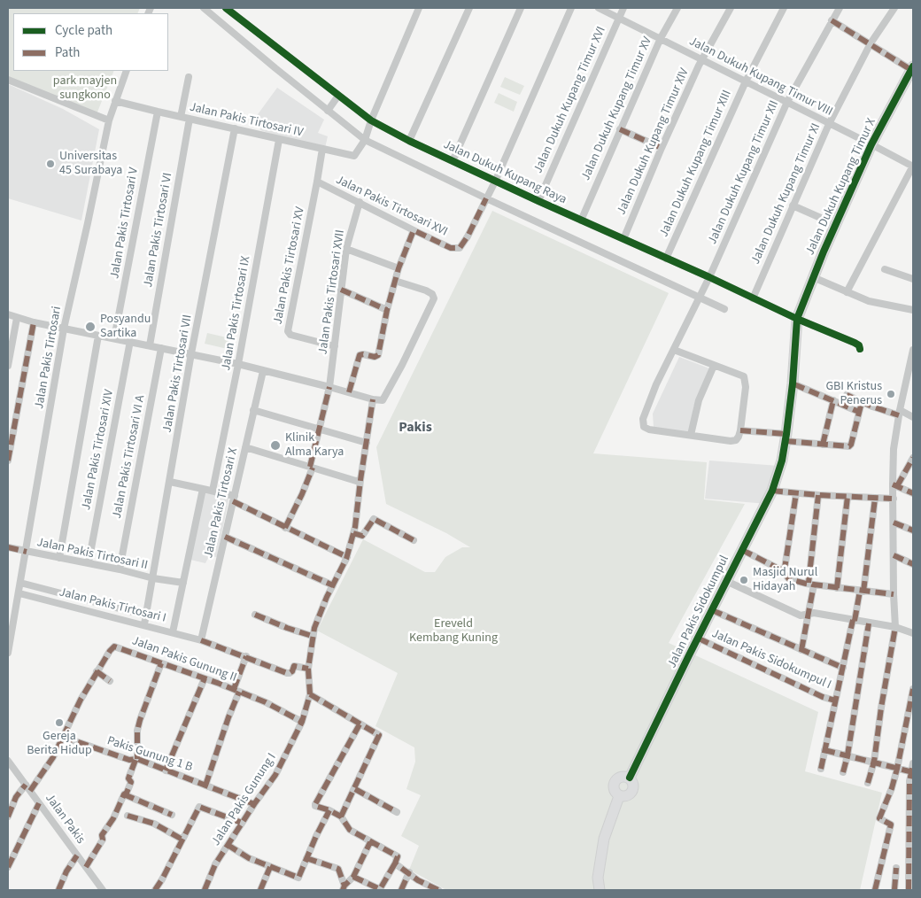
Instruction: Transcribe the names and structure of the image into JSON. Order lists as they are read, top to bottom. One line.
{"streets":{"street":["Jalan Dukuh Kupang Timur VIII","Jalan Dukuh Kupang Timur XVI","Jalan Dukuh Kupang Timur XV","Jalan Pakis Tirtosari IV","Jalan Dukuh Kupang Timur XIV","Jalan Dukuh Kupang Timur XIII","Jalan Dukuh Kupang Raya","Jalan Dukuh Kupang Timur XII","Jalan Dukuh Kupang Timur X","Jalan Dukuh Kupang Timur XI","Jalan Pakis Tirtosari XVI","Jalan Pakis Tirtosari V","Jalan Pakis Tirtosari VI","Jalan Pakis Tirtosari XV","Jalan Pakis Tirtosari XVII","Jalan Pakis Tirtosari IX","Jalan Pakis Tirtosari","Jalan Pakis Tirtosari VII","Jalan Pakis Tirtosari XIV","Jalan Pakis Tirtosari VI A","Jalan Pakis Tirtosari X","Jalan Pakis Tirtosari II","Jalan Pakis Tirtosari I","Jalan Pakis Sidokumpul","Jalan Pakis Gunung II","Jalan Pakis Sidokumpul I","Pakis Gunung 1 B","Jalan Pakis Gunung I","Jalan Pakis"]},"crossings":[["Jalan Dukuh Kupang Timur VIII","Jalan Dukuh Kupang Timur XVI"],["Jalan Dukuh Kupang Timur VIII","Jalan Dukuh Kupang Timur XV"],["Jalan Dukuh Kupang Timur VIII","Jalan Dukuh Kupang Timur XIV"],["Jalan Dukuh Kupang Timur VIII","Jalan Dukuh Kupang Timur XIII"],["Jalan Dukuh Kupang Timur VIII","Jalan Dukuh Kupang Timur XII"],["Jalan Dukuh Kupang Timur VIII","Jalan Dukuh Kupang Timur X"],["Jalan Dukuh Kupang Timur VIII","Jalan Dukuh Kupang Timur XI"],["Jalan Dukuh Kupang Timur XVI","Jalan Dukuh Kupang Raya"],["Jalan Dukuh Kupang Timur XV","Jalan Dukuh Kupang Raya"],["Jalan Pakis Tirtosari IV","Jalan Pakis Tirtosari XVI"],["Jalan Pakis Tirtosari IV","Jalan Pakis Tirtosari V"],["Jalan Pakis Tirtosari IV","Jalan Pakis Tirtosari VI"],["Jalan Pakis Tirtosari IV","Jalan Pakis Tirtosari IX"],["Jalan Pakis Tirtosari IV","Jalan Pakis Tirtosari"],["Jalan Pakis Tirtosari IV","Jalan Pakis Tirtosari VII"],["Jalan Dukuh Kupang Timur XIV","Jalan Dukuh Kupang Raya"],["Jalan Dukuh Kupang Timur XIII","Jalan Dukuh Kupang Raya"],["Jalan Dukuh Kupang Raya","Jalan Dukuh Kupang Timur XII"],["Jalan Dukuh Kupang Raya","Jalan Dukuh Kupang Timur X"],["Jalan Dukuh Kupang Raya","Jalan Dukuh Kupang Timur XI"],["Jalan Dukuh Kupang Timur X","Jalan Pakis Sidokumpul"],["Jalan Pakis Tirtosari XVI","Jalan Pakis Tirtosari XV"],["Jalan Pakis Tirtosari XVI","Jalan Pakis Tirtosari XVII"],["Jalan Pakis Tirtosari XV","Jalan Pakis Tirtosari XVII"],["Jalan Pakis Tirtosari","Jalan Pakis Tirtosari II"],["Jalan Pakis Tirtosari","Jalan Pakis Tirtosari I"],["Jalan Pakis Tirtosari VII","Jalan Pakis Tirtosari II"],["Jalan Pakis Tirtosari VII","Jalan Pakis Tirtosari I"],["Jalan Pakis Tirtosari XIV","Jalan Pakis Tirtosari II"],["Jalan Pakis Tirtosari VI A","Jalan Pakis Tirtosari II"],["Jalan Pakis Tirtosari X","Jalan Pakis Tirtosari I"],["Jalan Pakis Tirtosari I","Jalan Pakis Gunung I"],["Jalan Pakis Sidokumpul","Jalan Pakis Sidokumpul I"],["Jalan Pakis Gunung II","Pakis Gunung 1 B"],["Jalan Pakis Gunung II","Jalan Pakis Gunung I"],["Jalan Pakis Gunung II","Jalan Pakis"],["Pakis Gunung 1 B","Jalan Pakis Gunung I"]],"districts":["Pakis"],"parks":["park mayjen sungkono","Ereveld Kembang Kuning"],"places":["Universitas 45 Surabaya","Posyandu Sartika","GBI Kristus Penerus","Klinik Alma Karya","Masjid Nurul Hidayah","Gereja Berita Hidup"],"legend":["Cycle path","Path"]}
